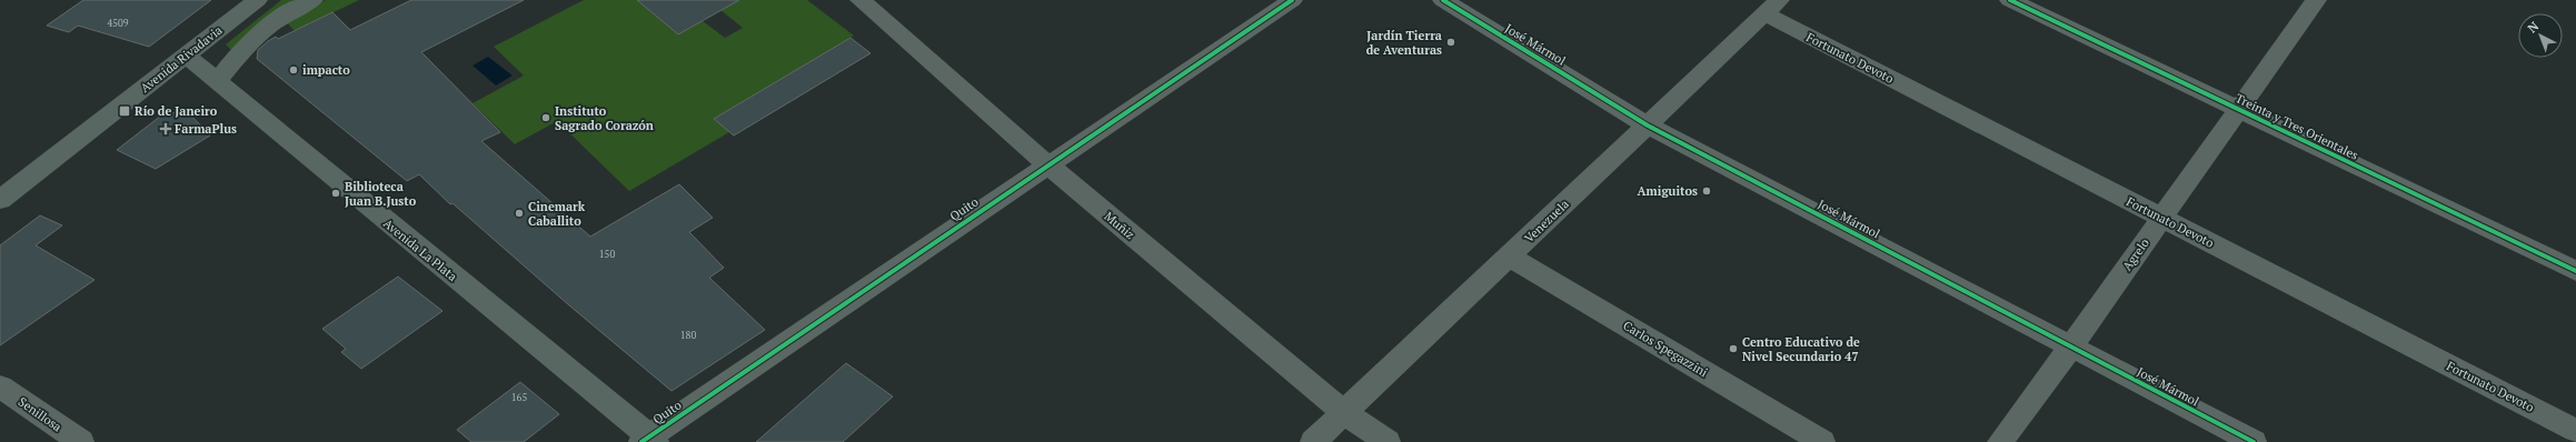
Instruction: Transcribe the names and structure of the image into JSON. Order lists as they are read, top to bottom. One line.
{"streets":{"main road":["Avenida Rivadavia","Avenida La Plata"],"street":["José Mármol","Fortunato Devoto","Treinta y Tres Orientales","Quito","Venezuela","Muñiz","Agrelo","Carlos Spegazzini","Senillosa"]},"crossings":[["José Mármol","Venezuela"],["José Mármol","Agrelo"],["Fortunato Devoto","Venezuela"],["Fortunato Devoto","Agrelo"],["Avenida Rivadavia","Avenida La Plata"],["Treinta y Tres Orientales","Agrelo"],["Quito","Muñiz"],["Quito","Avenida La Plata"],["Venezuela","Muñiz"],["Venezuela","Carlos Spegazzini"]],"places":{"other":["Jardín Tierra de Aventuras","impacto","Instituto Sagrado Corazón","Amiguitos","Biblioteca Juan B.Justo","Cinemark Caballito","Centro Educativo de Nivel Secundario 47"],"transit":["Río de Janeiro"],"health":["FarmaPlus"]},"house_numbers":["4509","150","180","165"],"north":"top left"}
